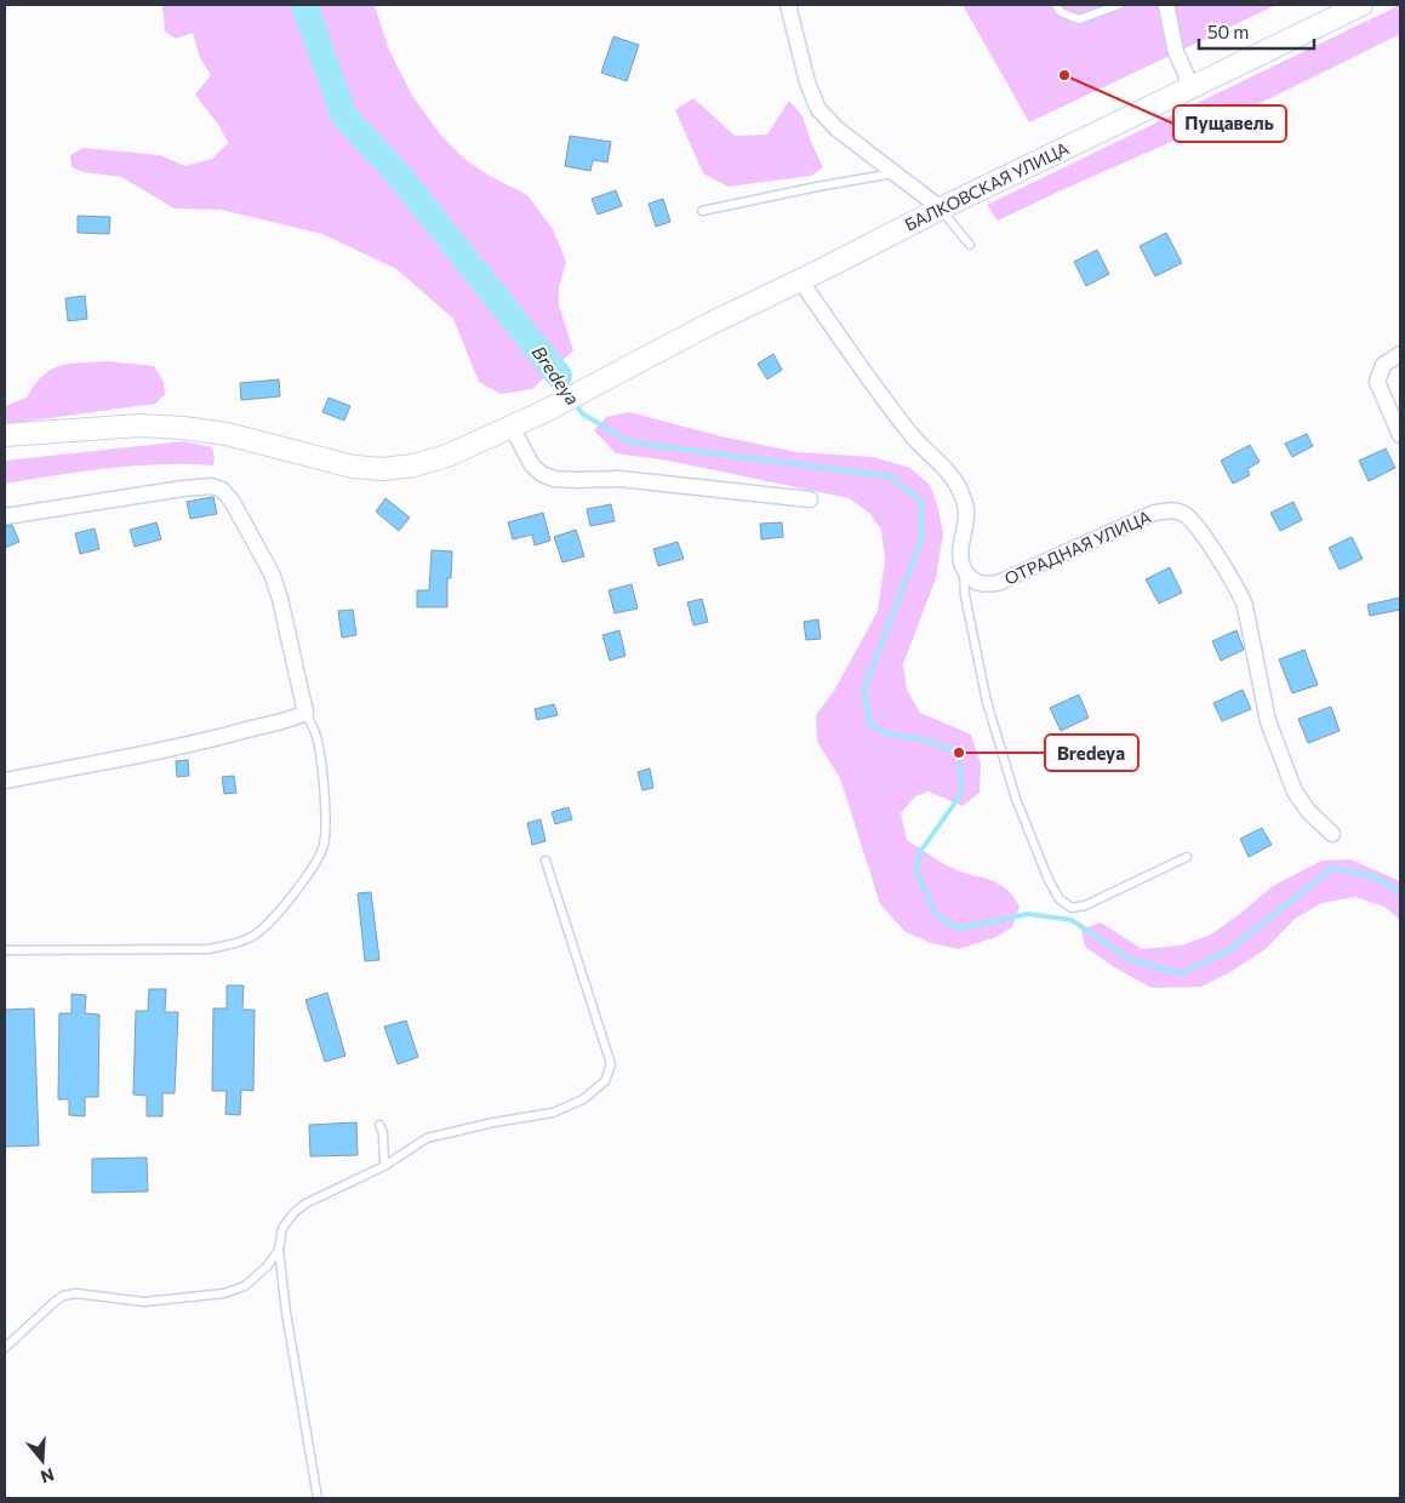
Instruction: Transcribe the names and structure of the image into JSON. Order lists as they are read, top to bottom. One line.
{"streets":{"main road":["БАЛКОВСКАЯ УЛИЦА"],"street":["ОТРАДНАЯ УЛИЦА"]},"water":["Bredeya"],"places":["Пущавель","Bredeya"],"scale_bar":"50 m","north":"bottom"}
